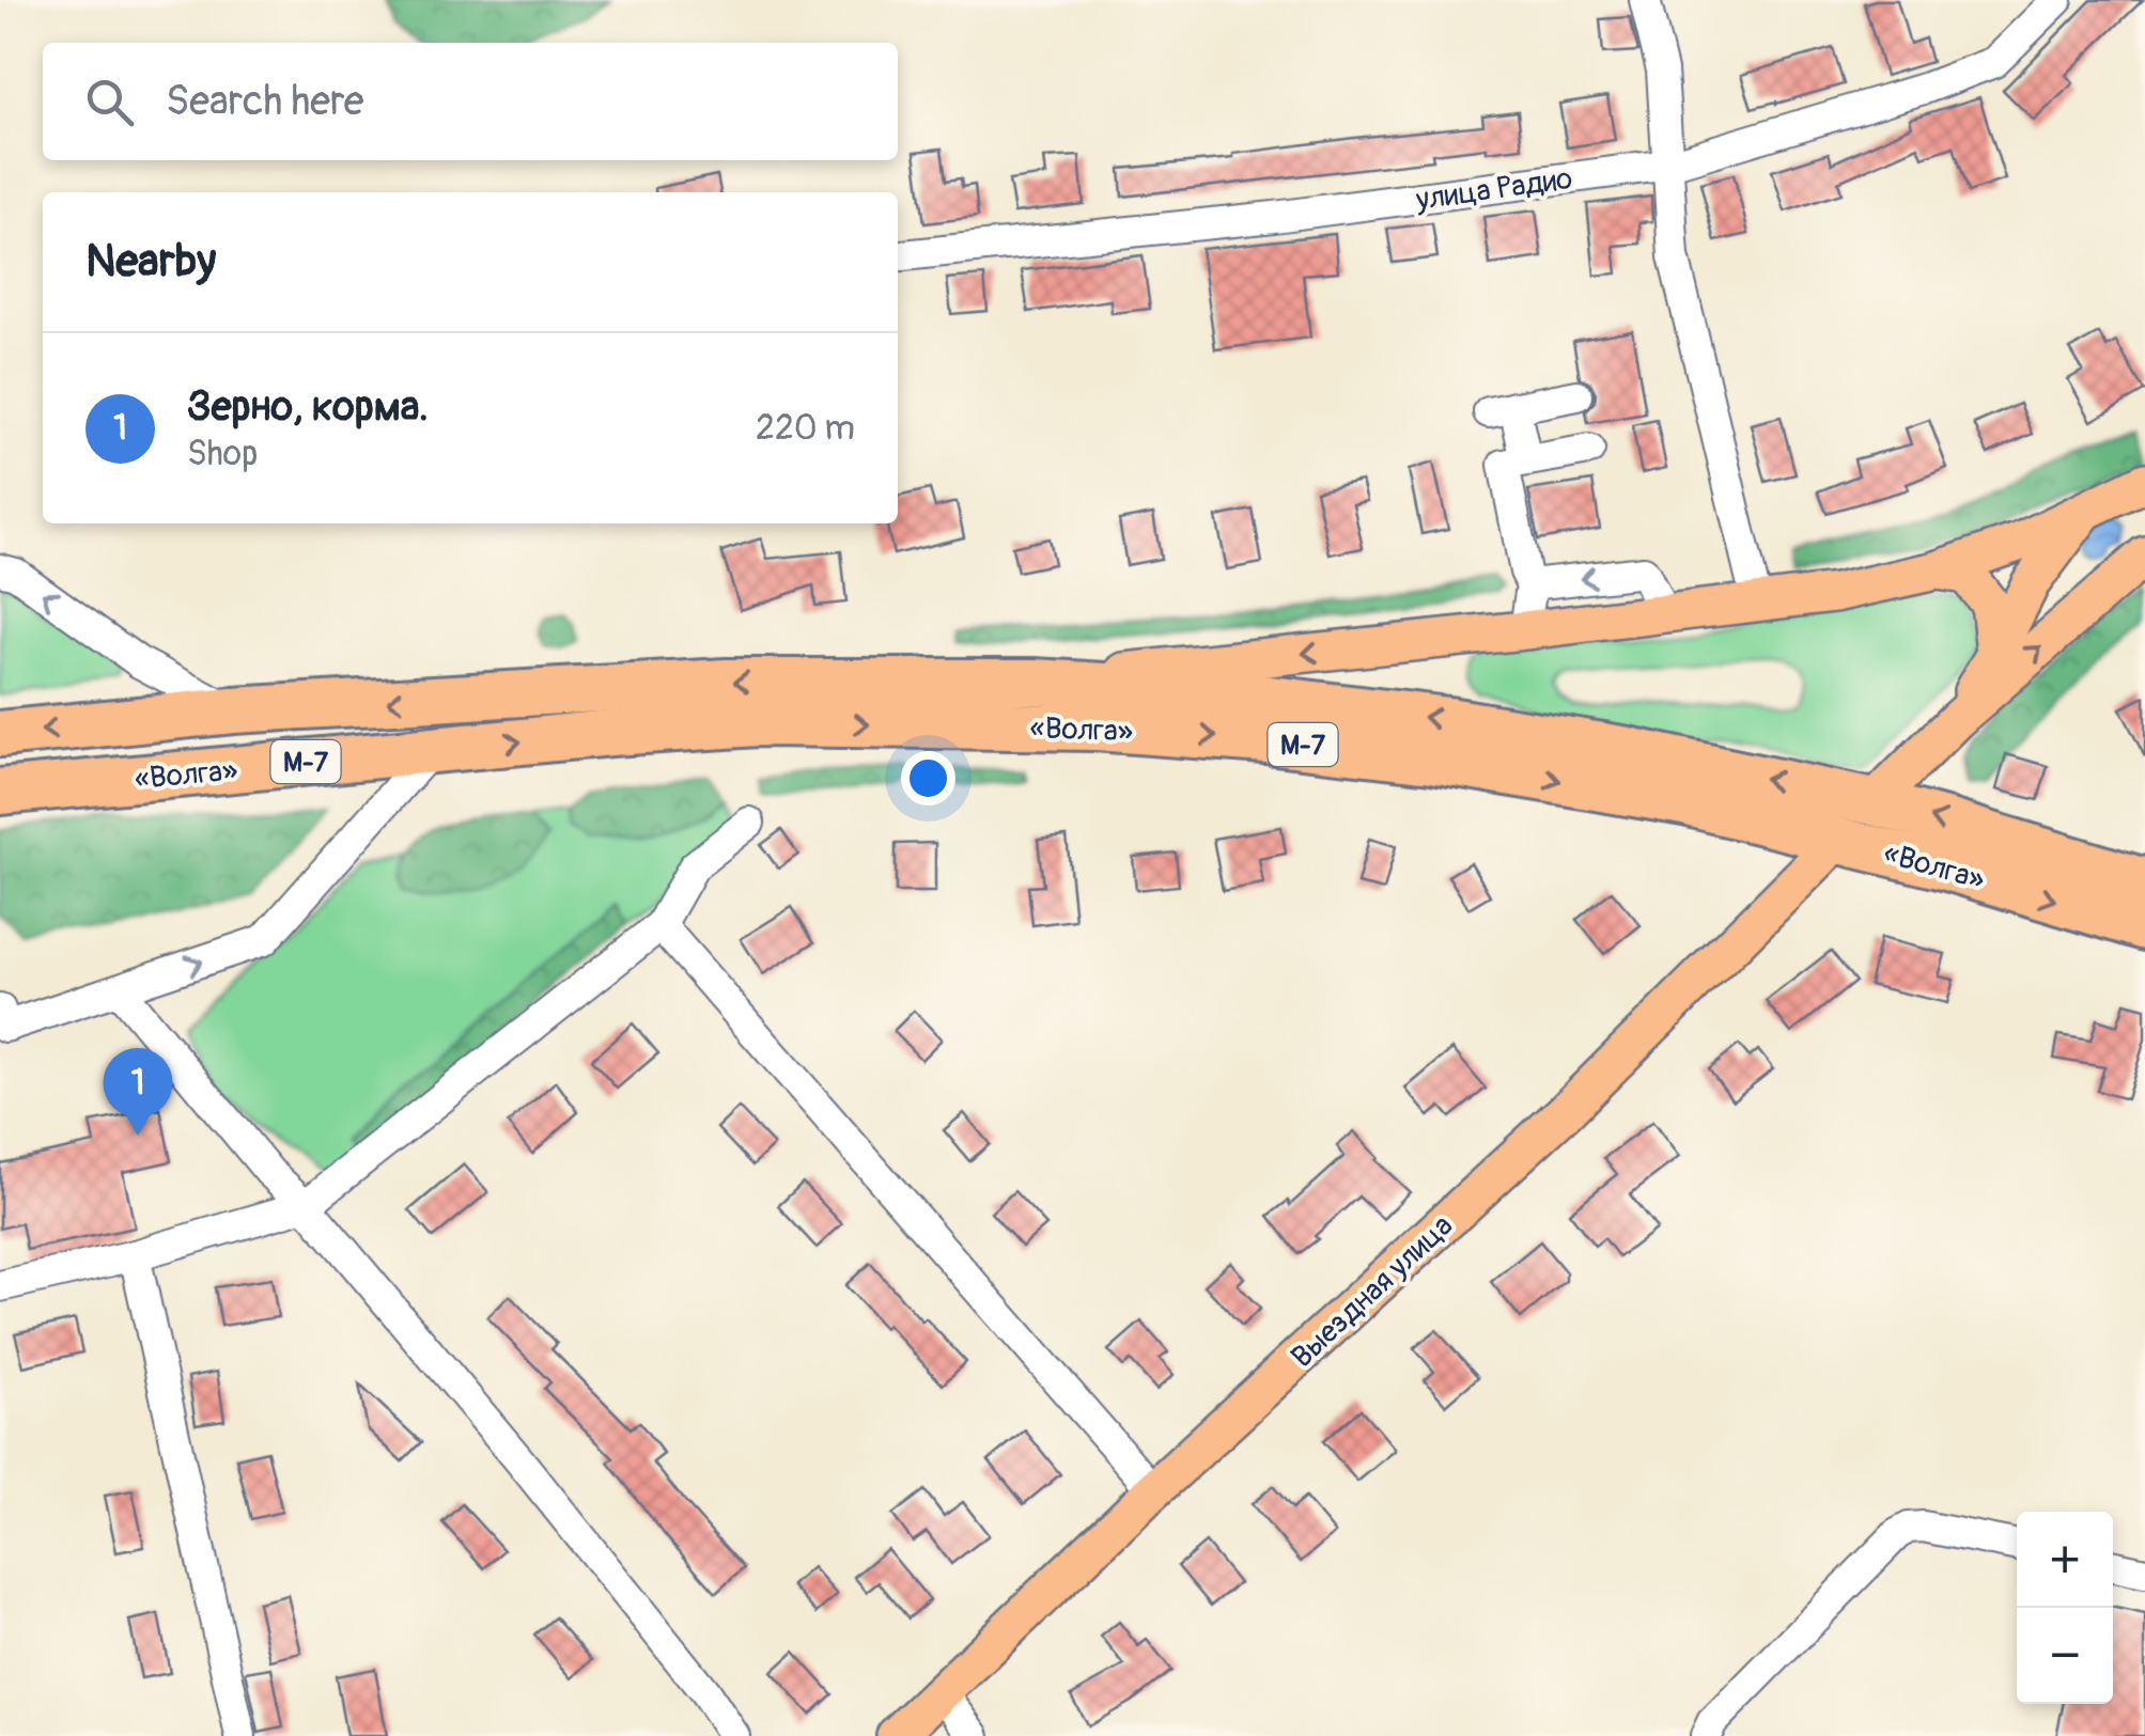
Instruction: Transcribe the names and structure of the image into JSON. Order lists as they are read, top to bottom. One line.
{"streets":{"highway":["«Волга»","М-7"],"main road":["Выездная улица"],"street":["улица Радио"]},"crossings":[["«Волга»","Выездная улица"]],"page":{"search":"Search here","heading":"Nearby","list":[{"mark":"1","name":"Зерно, корма.","note":"Shop","value":"220 m"}],"pins":"1","map_buttons":["+","−"]}}
